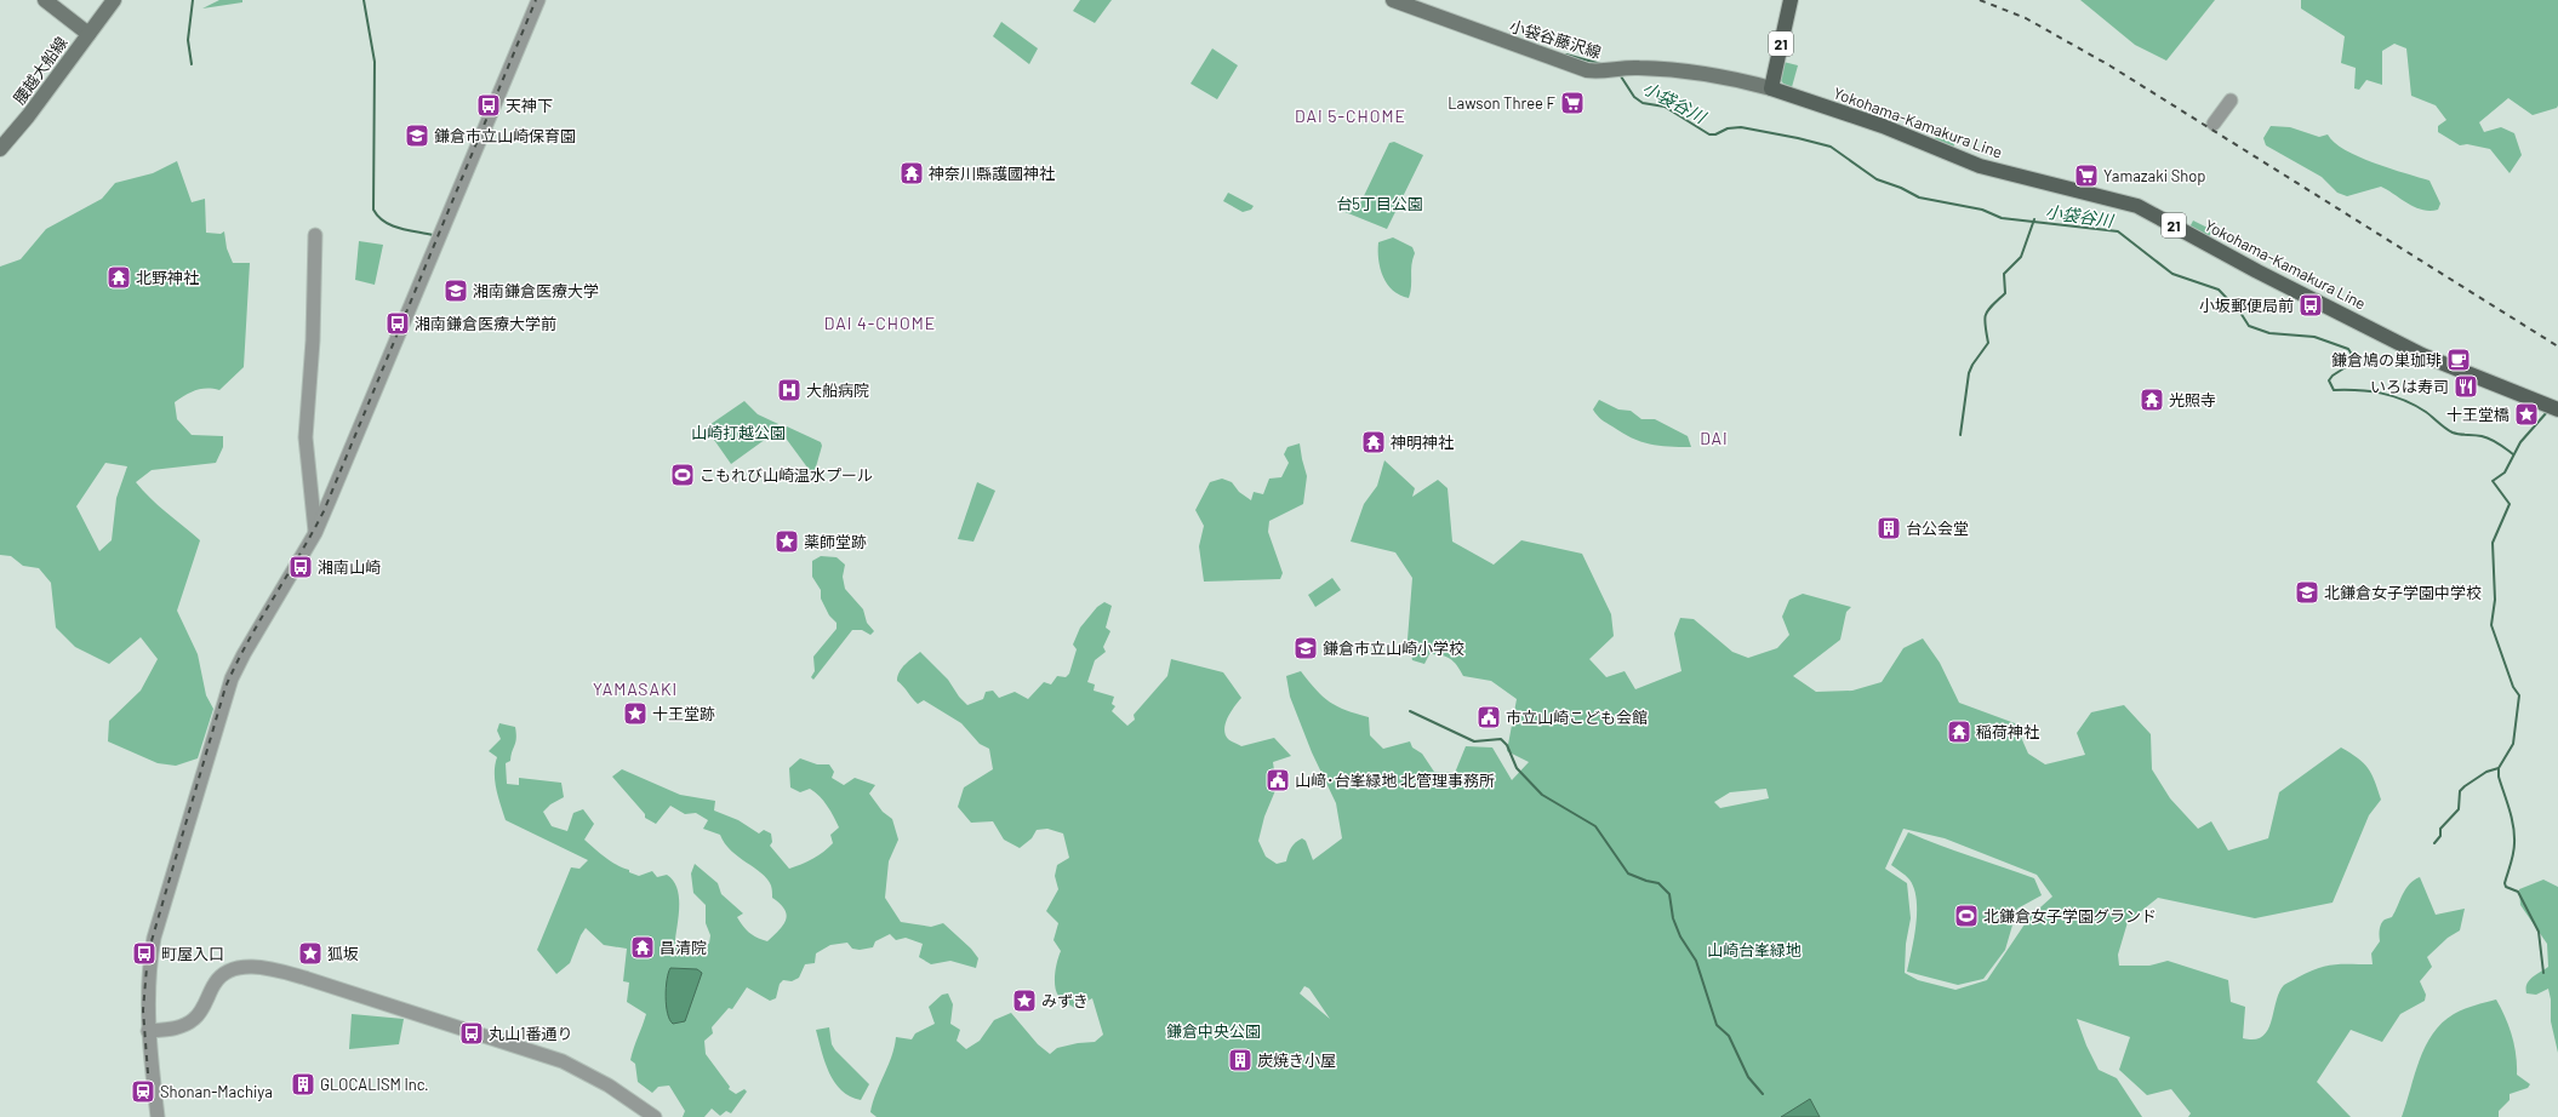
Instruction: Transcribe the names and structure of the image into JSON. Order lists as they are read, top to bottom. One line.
{"streets":{"main road":["小袋谷藤沢線","21","腰越大船線","Yokohama-Kamakura Line"]},"crossings":[["小袋谷藤沢線","21"],["小袋谷藤沢線","Yokohama-Kamakura Line"],["21","Yokohama-Kamakura Line"]],"districts":["DAI 5-CHOME","DAI 4-CHOME","DAI","YAMASAKI"],"water":["小袋谷川"],"parks":["台5丁目公園","山崎打越公園","山崎台峯緑地","鎌倉中央公園"],"places":{"supermarket":["Lawson Three F","Yamazaki Shop"],"bus stop":["天神下","小坂郵便局前","湘南鎌倉医療大学前","湘南山崎","町屋入口","丸山1番通り"],"school or university":["鎌倉市立山崎保育園","湘南鎌倉医療大学","北鎌倉女子学園中学校","鎌倉市立山崎小学校"],"temple":["神奈川縣護國神社","北野神社","光照寺","神明神社","稲荷神社","昌清院"],"cafe":["鎌倉鳩の巣珈琲"],"restaurant":["いろは寿司"],"hospital":["大船病院"],"place":["十王堂橋","薬師堂跡","十王堂跡","狐坂","みずき"],"sports":["こもれび山崎温水プール","北鎌倉女子学園グランド"],"building":["台公会堂","炭焼き小屋","GLOCALISM Inc."],"public building":["市立山崎こども会館","山﨑･台峯緑地 北管理事務所"],"station":["Shonan-Machiya"]}}
